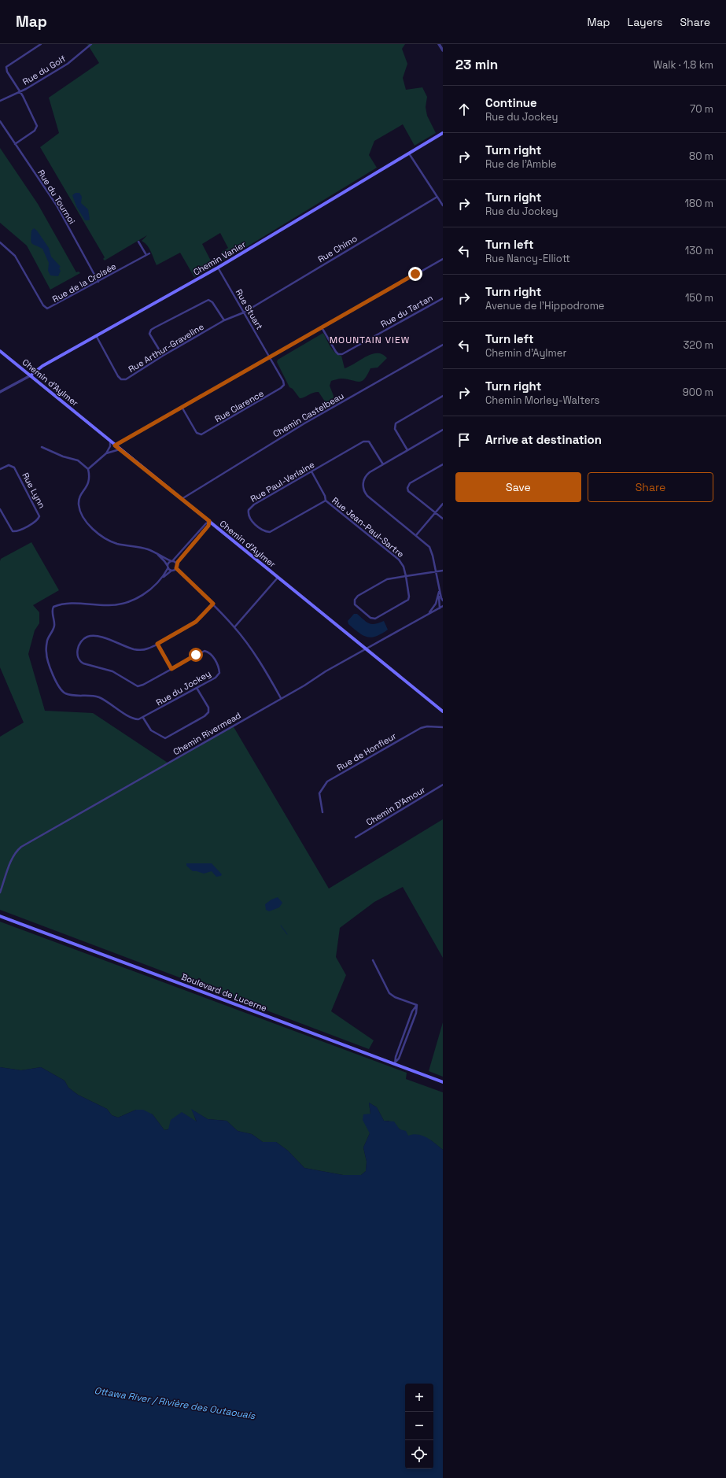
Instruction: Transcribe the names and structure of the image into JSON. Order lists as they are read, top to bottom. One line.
{"streets":{"main road":["Chemin Vanier","Chemin d'Aylmer","Boulevard de Lucerne"],"street":["Rue du Golf","Rue du Tournoi","Rue Chimo","Rue de la Croisée","Rue Stuart","Rue du Tartan","Rue Arthur-Graveline","Rue Clarence","Chemin Castelbeau","Rue Paul-Verlaine","Rue Lynn","Rue Jean-Paul-Sartre","Rue du Jockey","Chemin Rivermead","Rue de Honfleur","Chemin D'Amour"]},"crossings":[["Rue du Tournoi","Rue de la Croisée"],["Rue Chimo","Rue Stuart"],["Rue Chimo","Rue Arthur-Graveline"],["Chemin Vanier","Rue Stuart"],["Chemin Vanier","Rue Arthur-Graveline"],["Chemin Vanier","Chemin d'Aylmer"],["Rue Stuart","Rue Arthur-Graveline"],["Rue Stuart","Rue Clarence"],["Chemin d'Aylmer","Chemin Castelbeau"],["Chemin d'Aylmer","Chemin Rivermead"],["Rue Paul-Verlaine","Rue Jean-Paul-Sartre"]],"districts":["MOUNTAIN VIEW"],"water":["Ottawa River / Rivière des Outaouais"],"page":{"header":"Map","nav":["Map","Layers","Share"],"heading":["23 min","Walk · 1.8 km"],"list":[["Continue","Rue du Jockey","70 m"],["Turn right","Rue de l'Amble","80 m"],["Turn right","Rue du Jockey","180 m"],["Turn left","Rue Nancy-Elliott","130 m"],["Turn right","Avenue de l'Hippodrome","150 m"],["Turn left","Chemin d'Aylmer","320 m"],["Turn right","Chemin Morley-Walters","900 m"],"Arrive at destination"],"buttons":["Save","Share"],"map_buttons":["+","−"]}}
